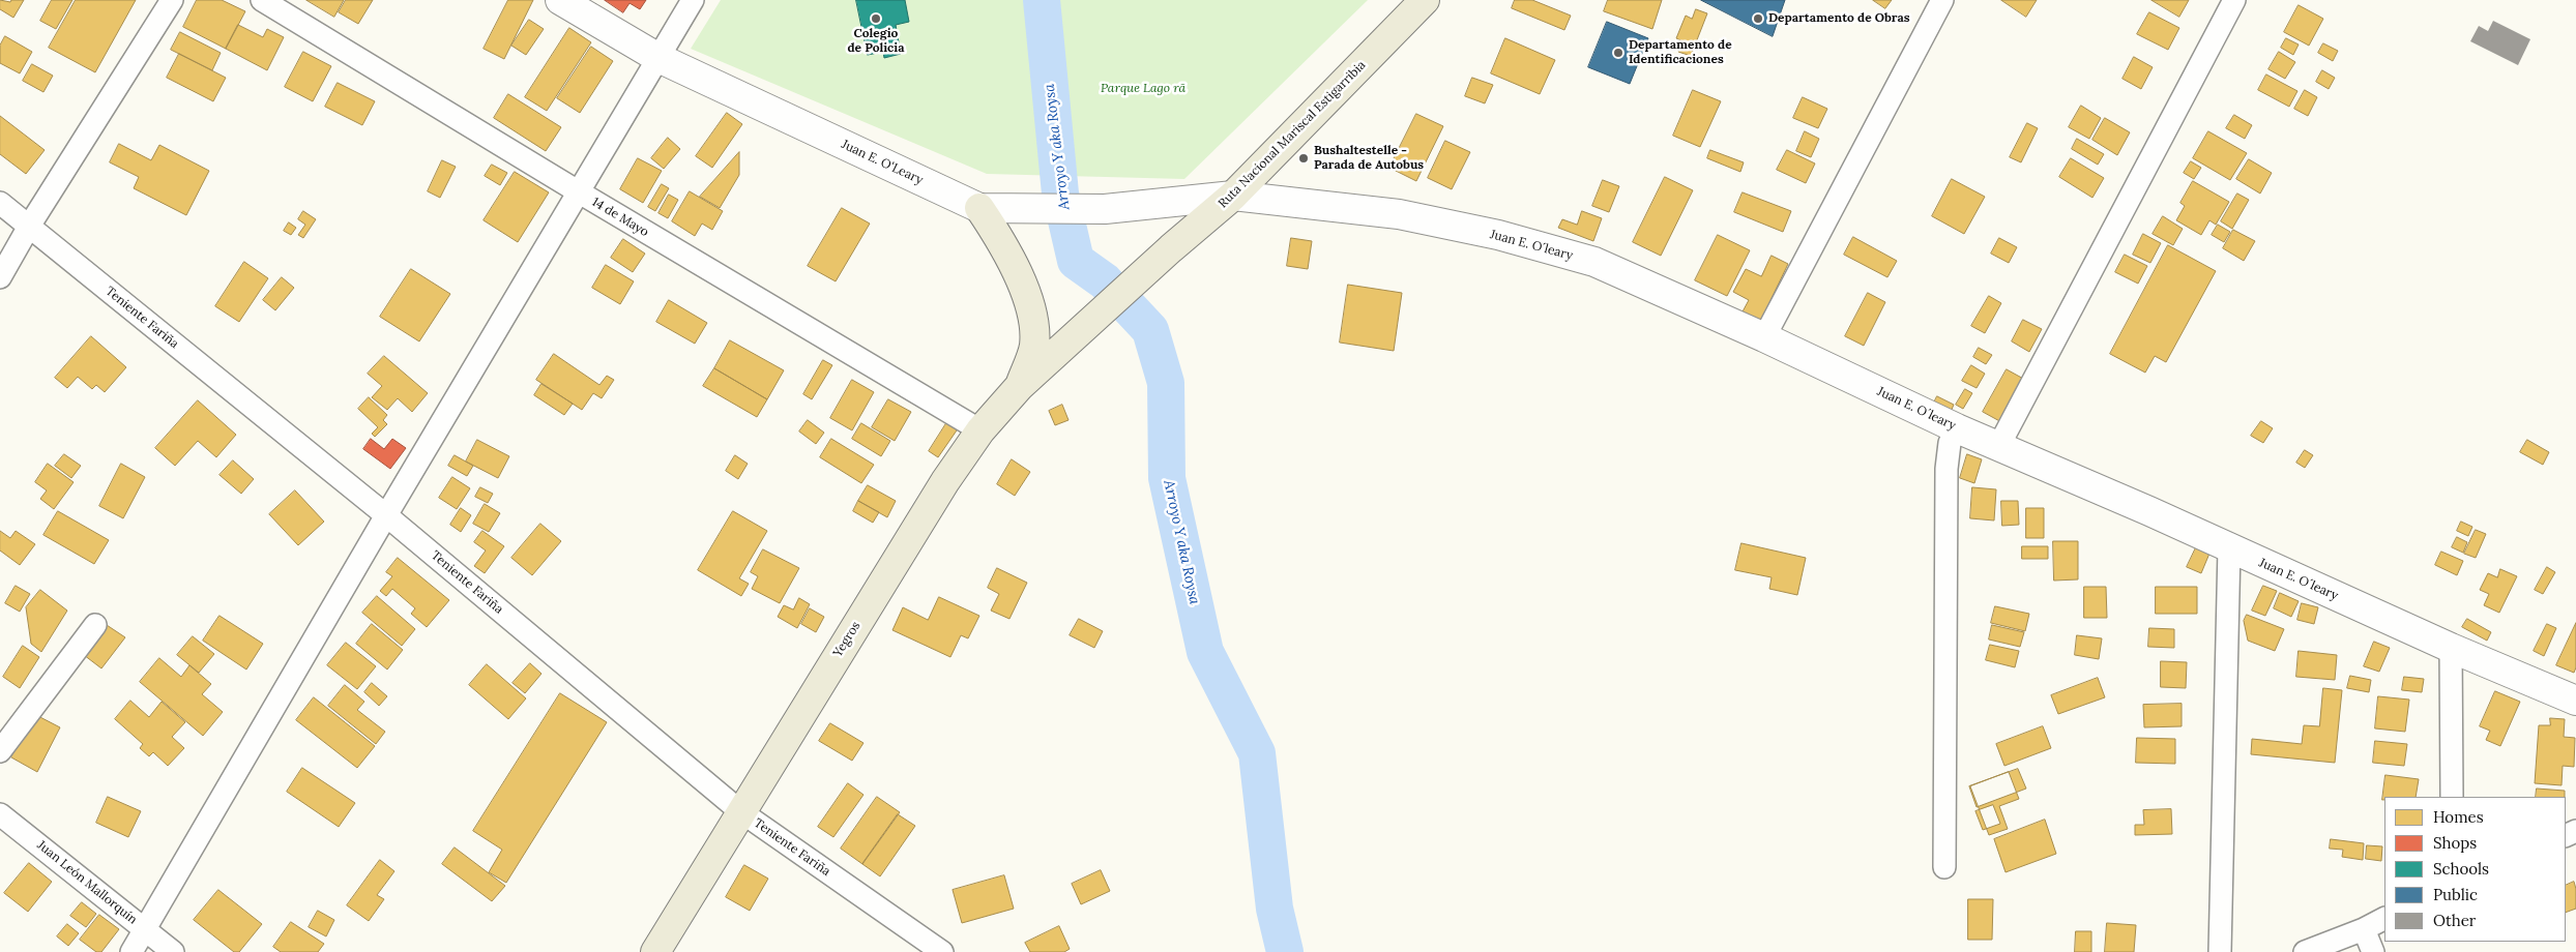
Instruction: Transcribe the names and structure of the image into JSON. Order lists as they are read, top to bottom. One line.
{"streets":{"main road":["Ruta Nacional Mariscal Estigarribia","Yegros"],"street":["Juan E. O'Leary","14 de Mayo","Juan E. O´leary","Teniente Fariña","Juan León Mallorquín"]},"crossings":[["Ruta Nacional Mariscal Estigarribia","Juan E. O'Leary"],["Ruta Nacional Mariscal Estigarribia","Juan E. O´leary"],["Ruta Nacional Mariscal Estigarribia","Yegros"],["Juan E. O'Leary","Juan E. O´leary"],["14 de Mayo","Yegros"],["Teniente Fariña","Yegros"]],"water":["Arroyo Y aka Roysa"],"parks":["Parque Lago rã"],"places":["Colegio de Policia","Departamento de Obras","Departamento de Identificaciones","Bushaltestelle - Parada de Autobus"],"legend":["Homes","Shops","Schools","Public","Other"]}
